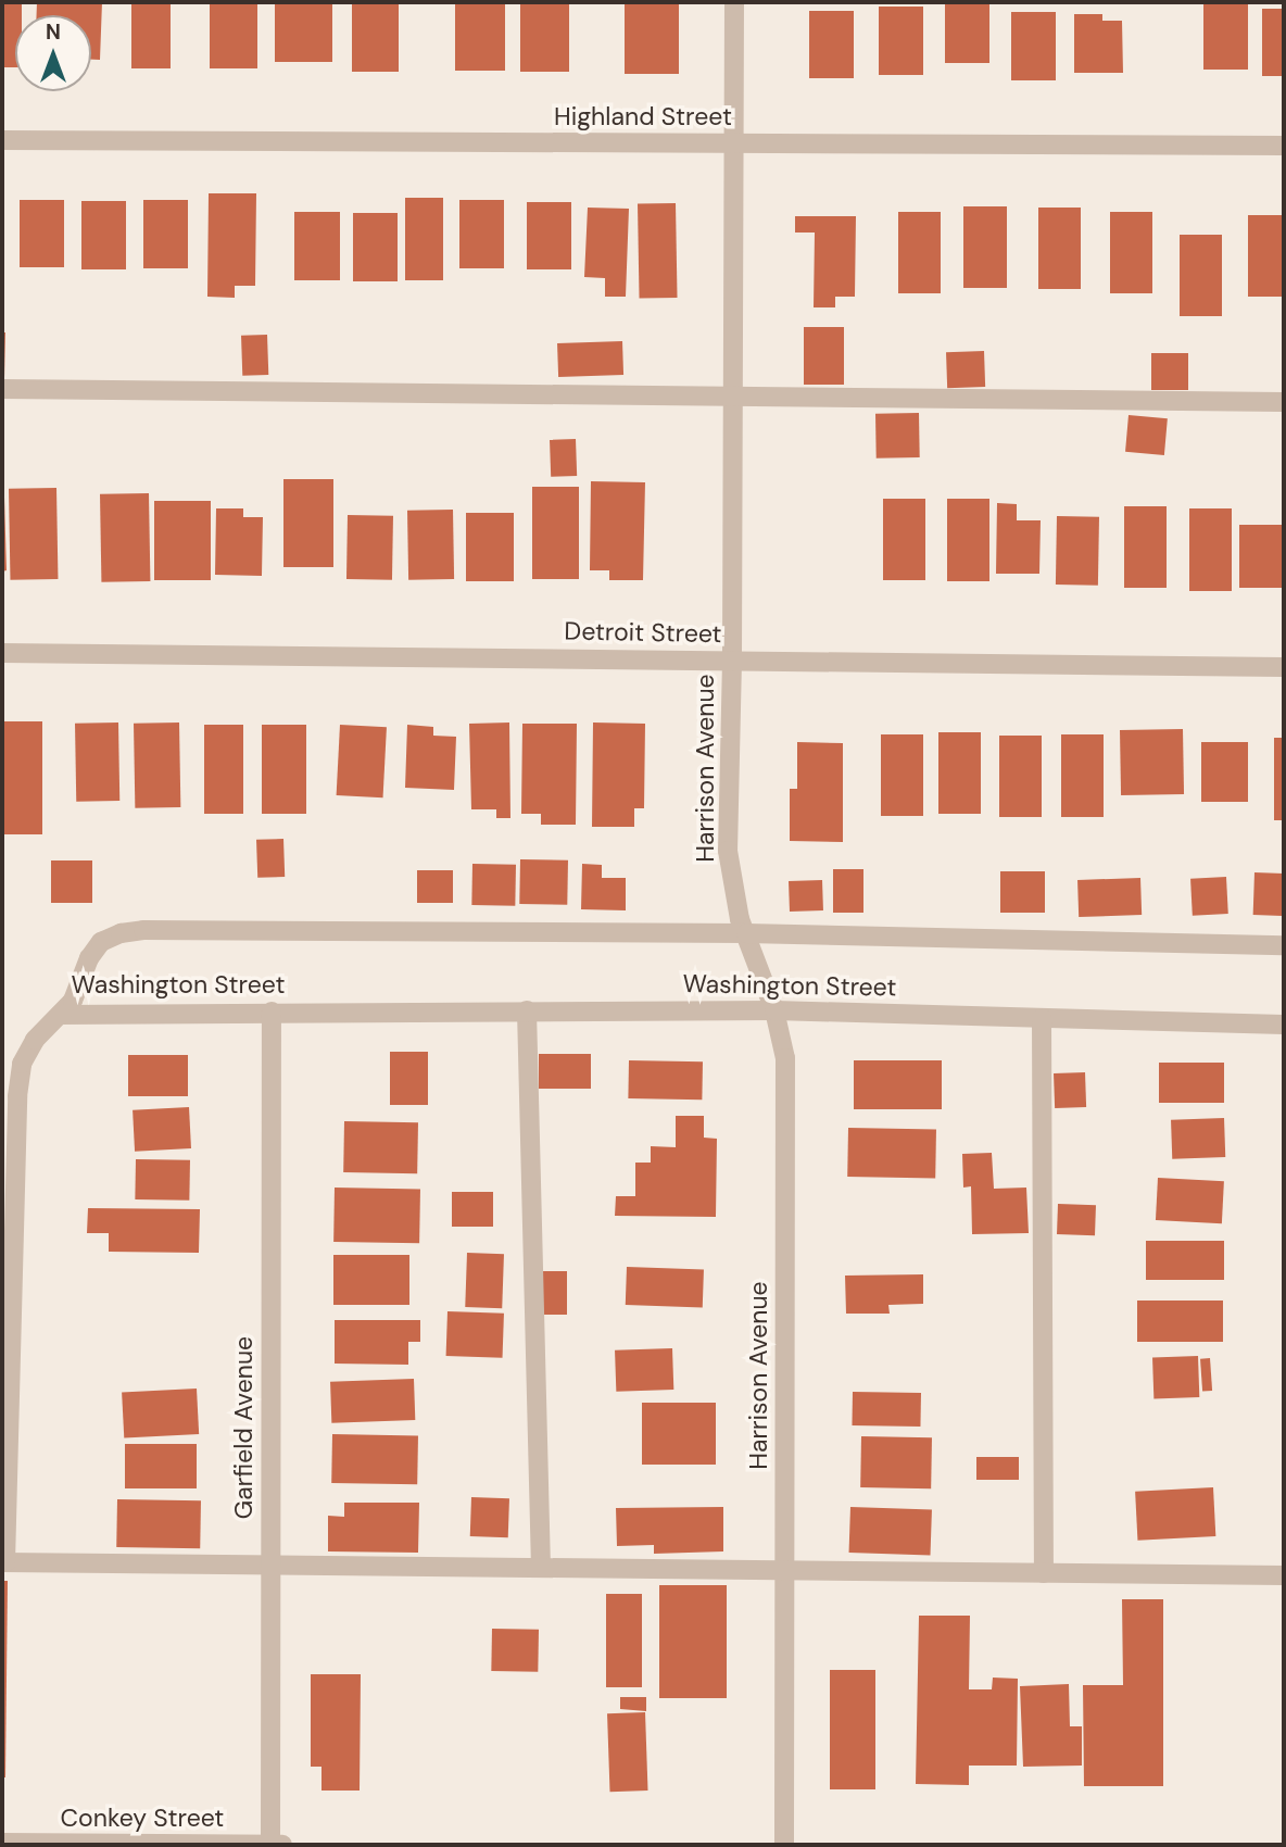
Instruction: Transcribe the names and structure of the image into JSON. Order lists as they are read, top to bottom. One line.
{"streets":{"street":["Highland Street","Detroit Street","Harrison Avenue","Washington Street","Garfield Avenue","Conkey Street"]},"crossings":[["Highland Street","Harrison Avenue"],["Detroit Street","Harrison Avenue"],["Harrison Avenue","Washington Street"],["Washington Street","Garfield Avenue"],["Garfield Avenue","Conkey Street"]],"north":"top"}
